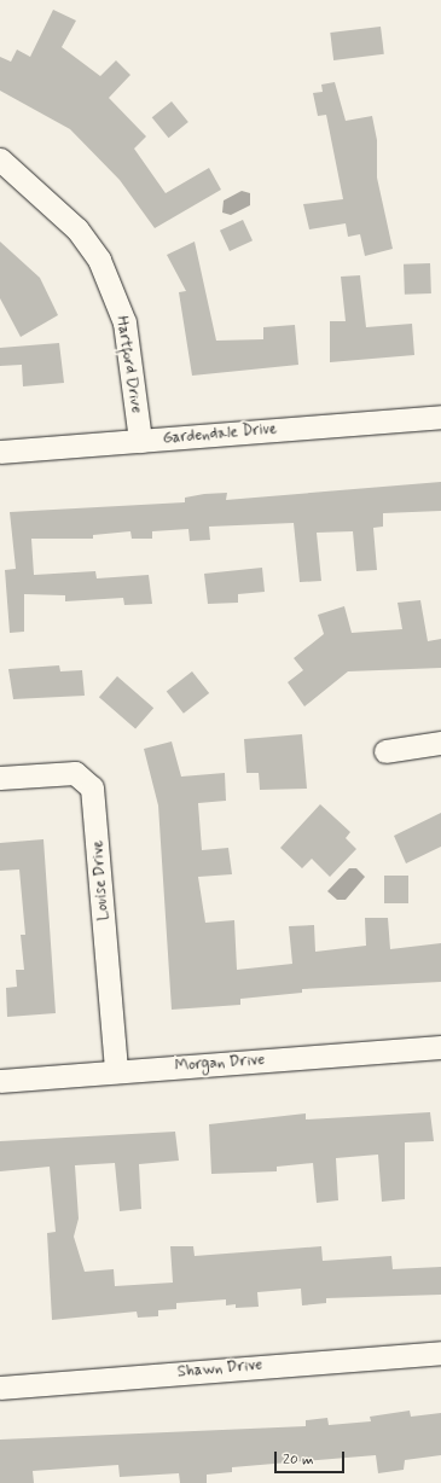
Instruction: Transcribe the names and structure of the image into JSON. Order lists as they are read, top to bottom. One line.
{"streets":{"street":["Hartford Drive","Gardendale Drive","Louise Drive","Morgan Drive","Shawn Drive"]},"crossings":[["Hartford Drive","Gardendale Drive"],["Louise Drive","Morgan Drive"]],"scale_bar":"20 m"}
